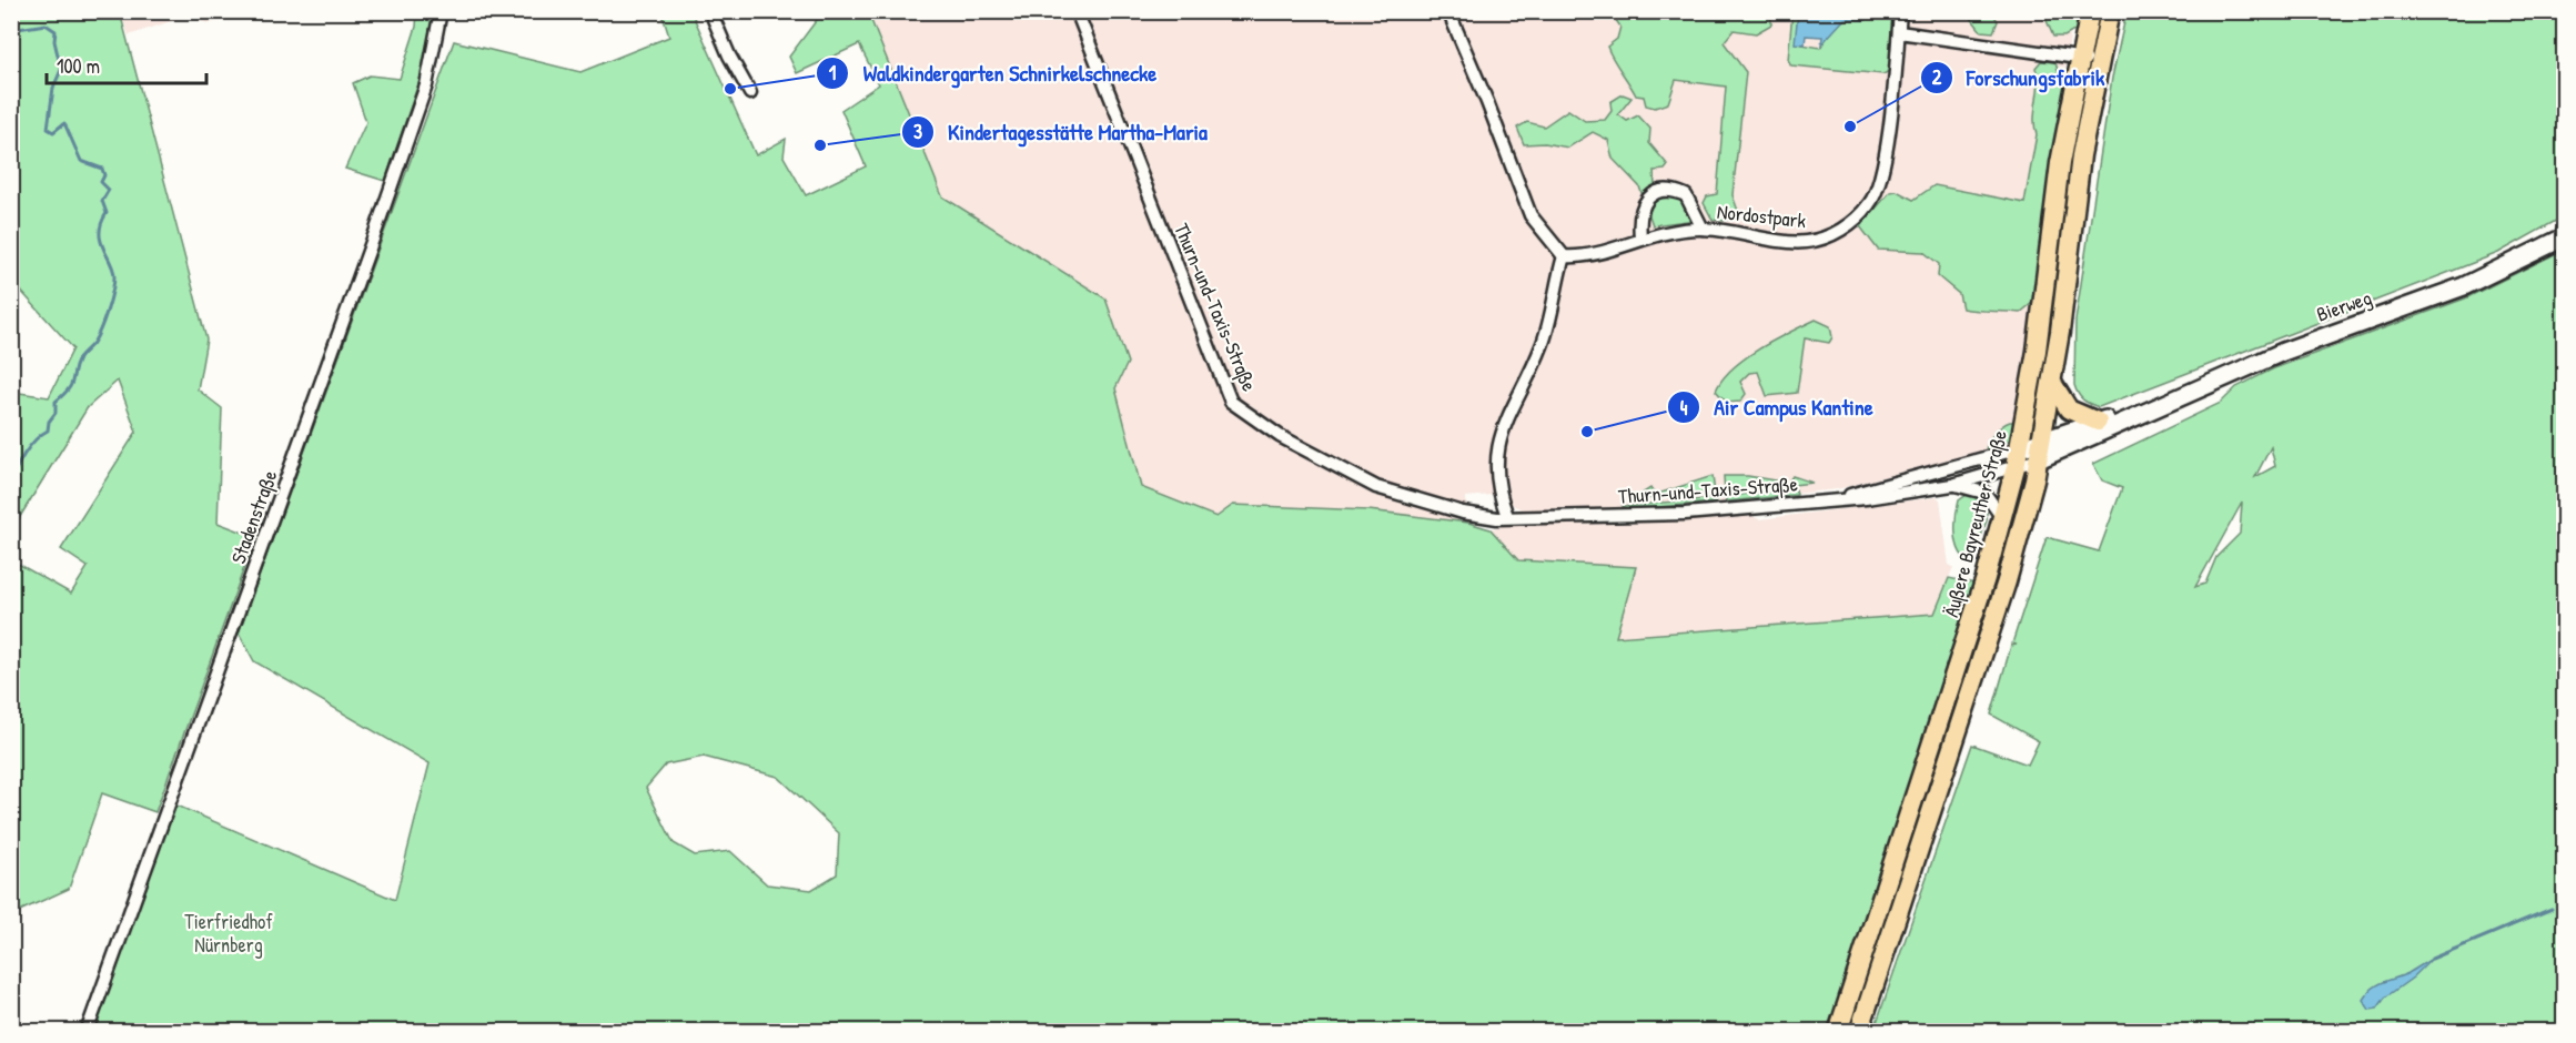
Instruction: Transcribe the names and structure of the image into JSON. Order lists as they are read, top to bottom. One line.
{"streets":{"main road":["Bierweg","Äußere Bayreuther Straße"],"street":["Nordostpark","Thurn-und-Taxis-Straße","Stadenstraße"]},"crossings":[["Bierweg","Thurn-und-Taxis-Straße"],["Bierweg","Äußere Bayreuther Straße"],["Thurn-und-Taxis-Straße","Äußere Bayreuther Straße"]],"parks":["Tierfriedhof Nürnberg"],"places":["Waldkindergarten Schnirkelschnecke","Forschungsfabrik","Kindertagesstätte Martha-Maria","Air Campus Kantine"],"scale_bar":"100 m"}
